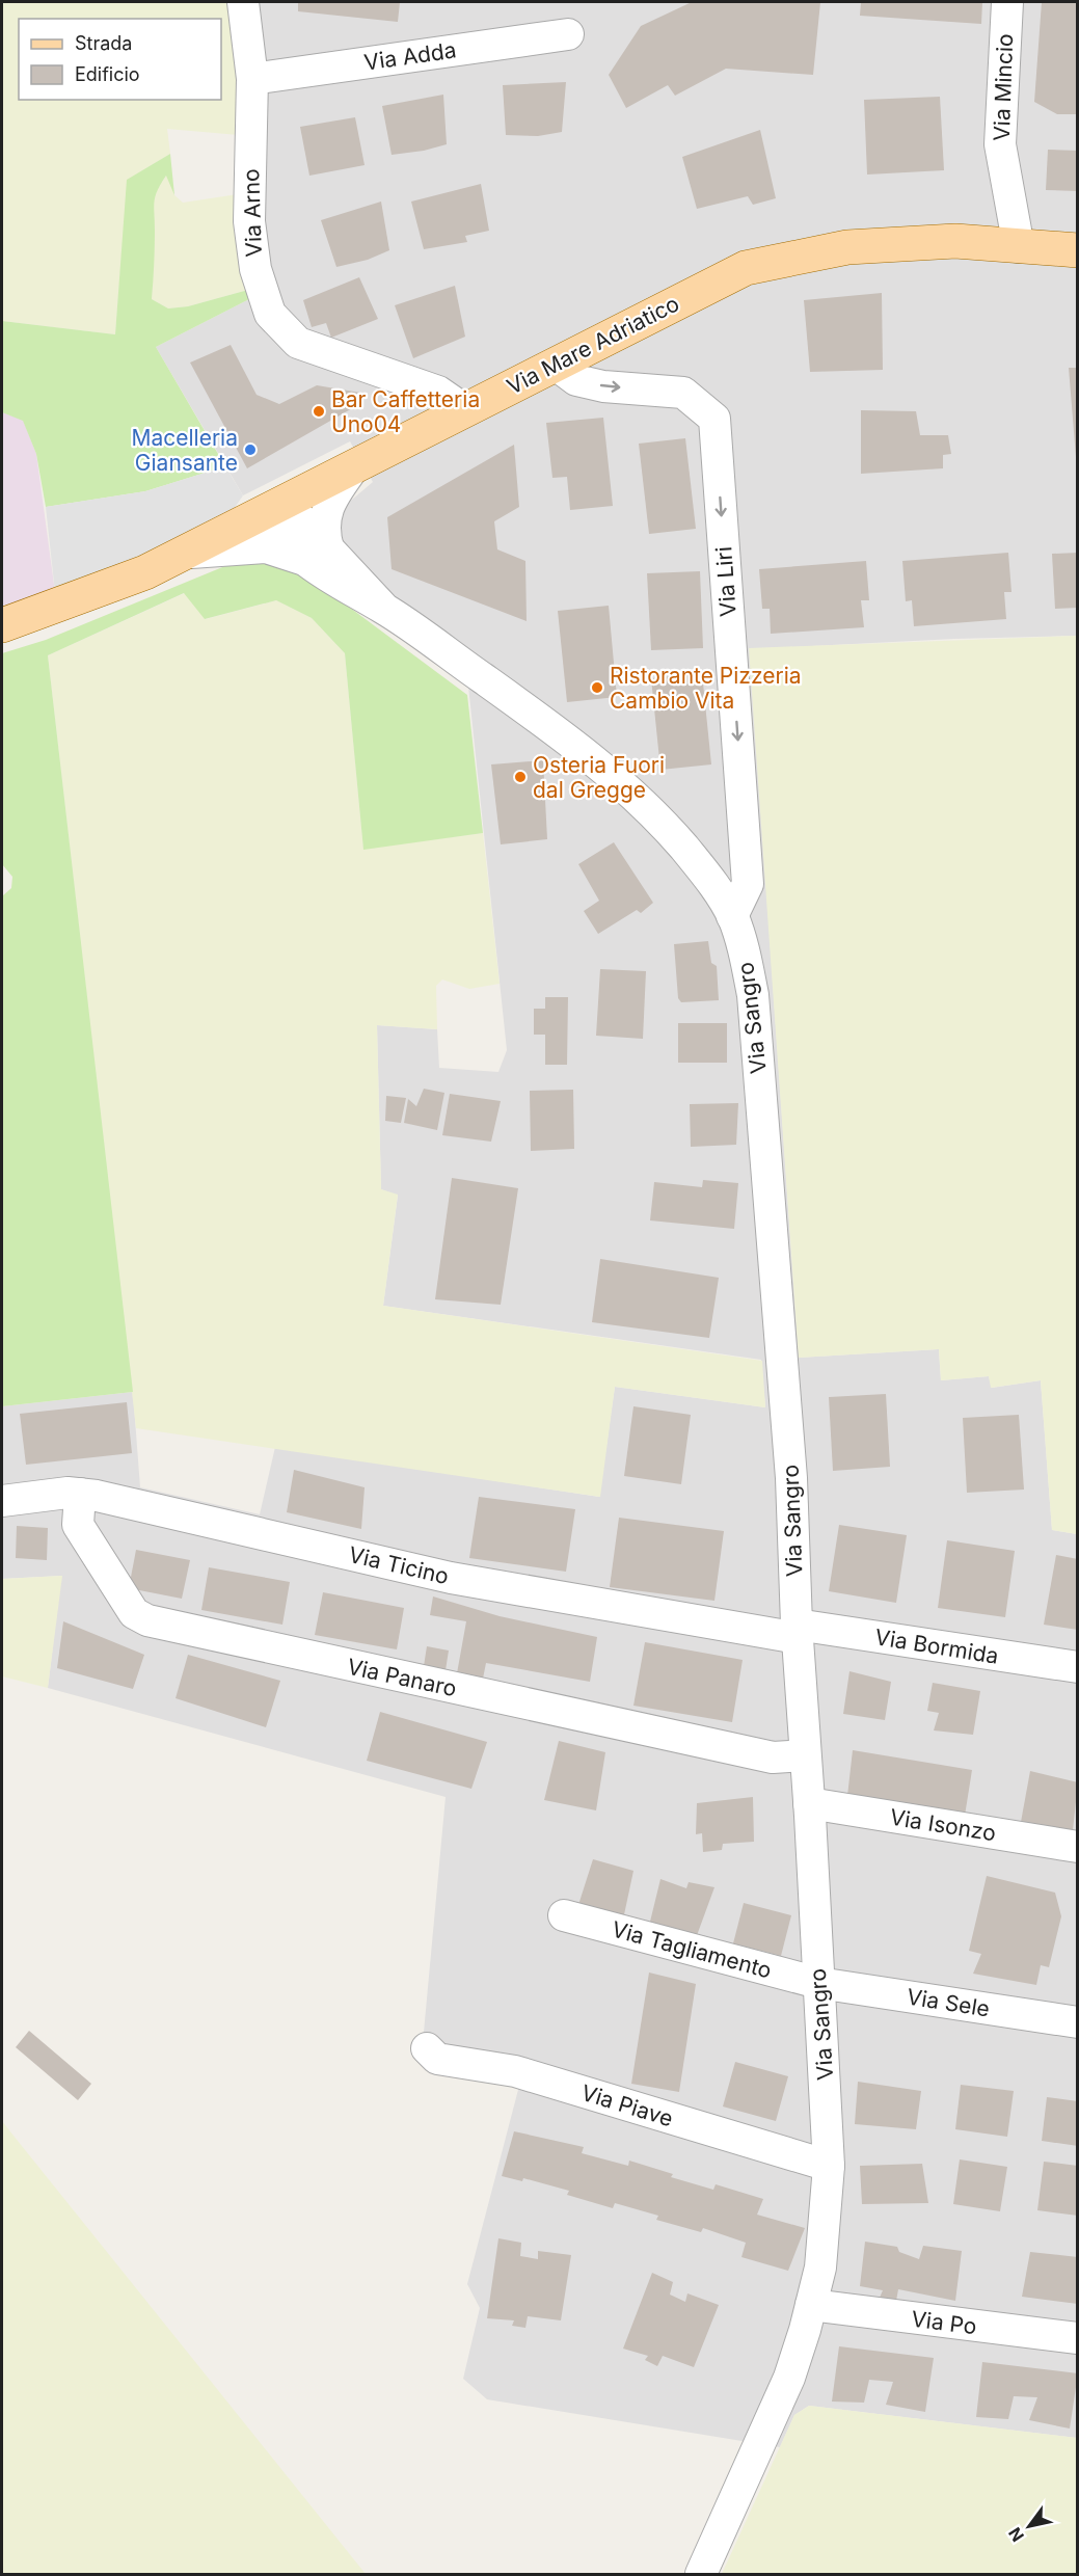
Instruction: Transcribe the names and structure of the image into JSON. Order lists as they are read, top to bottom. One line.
{"streets":{"main road":["Via Mare Adriatico"],"street":["Via Adda","Via Mincio","Via Arno","Via Liri","Via Sangro","Via Ticino","Via Bormida","Via Panaro","Via Isonzo","Via Tagliamento","Via Sele","Via Piave","Via Po"]},"crossings":[["Via Adda","Via Arno"],["Via Mincio","Via Mare Adriatico"],["Via Arno","Via Mare Adriatico"],["Via Mare Adriatico","Via Liri"],["Via Mare Adriatico","Via Sangro"],["Via Liri","Via Sangro"],["Via Sangro","Via Ticino"],["Via Sangro","Via Bormida"],["Via Sangro","Via Panaro"],["Via Sangro","Via Isonzo"],["Via Sangro","Via Tagliamento"],["Via Sangro","Via Sele"],["Via Sangro","Via Piave"],["Via Sangro","Via Po"],["Via Ticino","Via Bormida"],["Via Ticino","Via Panaro"],["Via Tagliamento","Via Sele"]],"one_way":["Via Liri"],"places":["Bar Caffetteria Uno04","Macelleria Giansante","Ristorante Pizzeria Cambio Vita","Osteria Fuori dal Gregge"],"legend":["Strada","Edificio"],"north":"bottom left"}
